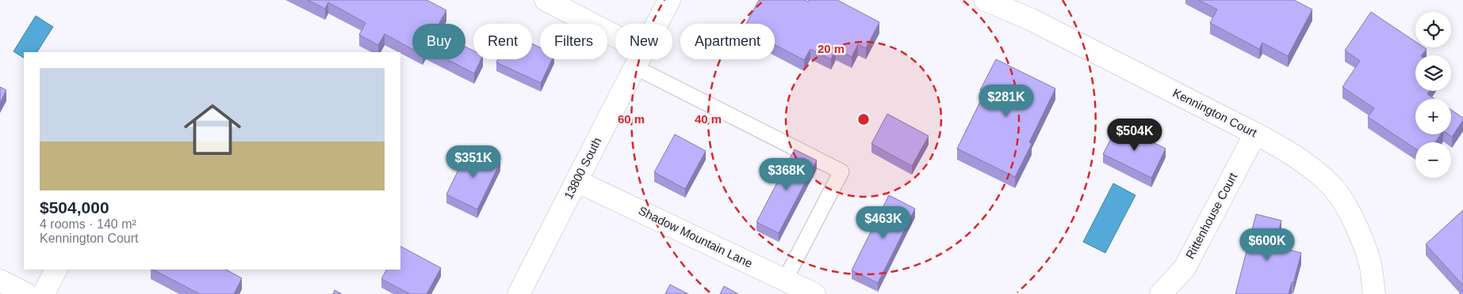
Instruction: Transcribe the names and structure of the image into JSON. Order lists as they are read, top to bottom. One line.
{"streets":{"street":["Kennington Court","13800 South","Rittenhouse Court","Shadow Mountain Lane"]},"crossings":[["Kennington Court","Rittenhouse Court"],["13800 South","Shadow Mountain Lane"]],"page":{"map_buttons":["+","−"],"chip":["Buy","Rent","Filters","New","Apartment"],"list":[{"name":"$504,000","note":"4 rooms · 140 m² · Kennington Court"}],"price":["$281K","$504K","$351K","$368K","$463K","$600K"]},"rings":["20 m","40 m","60 m"]}
